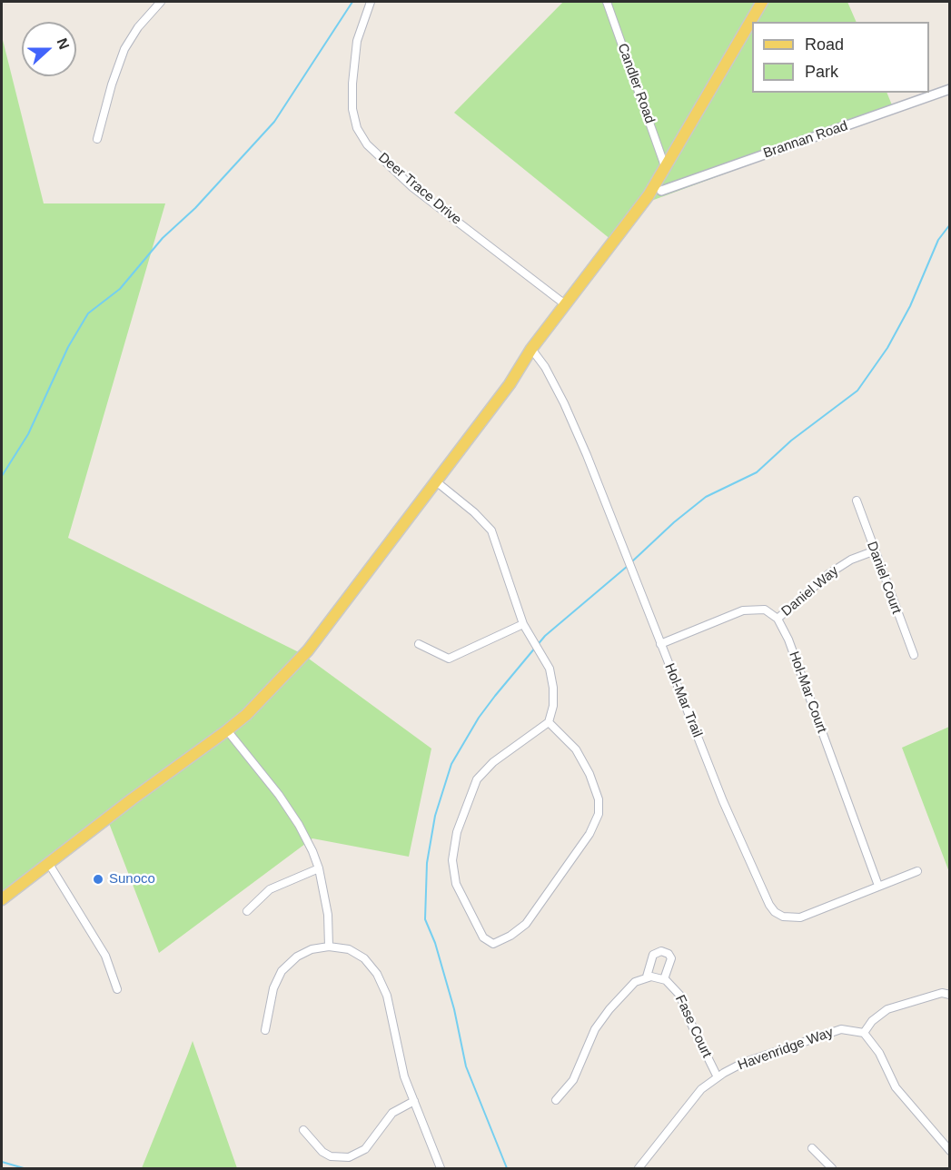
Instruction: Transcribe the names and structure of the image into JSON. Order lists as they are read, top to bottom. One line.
{"streets":{"street":["Candler Road","Brannan Road","Deer Trace Drive","Daniel Court","Daniel Way","Hol-Mar Court","Hol-Mar Trail","Fase Court","Havenridge Way"]},"crossings":[["Daniel Court","Daniel Way"],["Daniel Way","Hol-Mar Court"],["Hol-Mar Court","Hol-Mar Trail"],["Fase Court","Havenridge Way"]],"places":["Sunoco"],"legend":["Road","Park"],"north":"right"}
